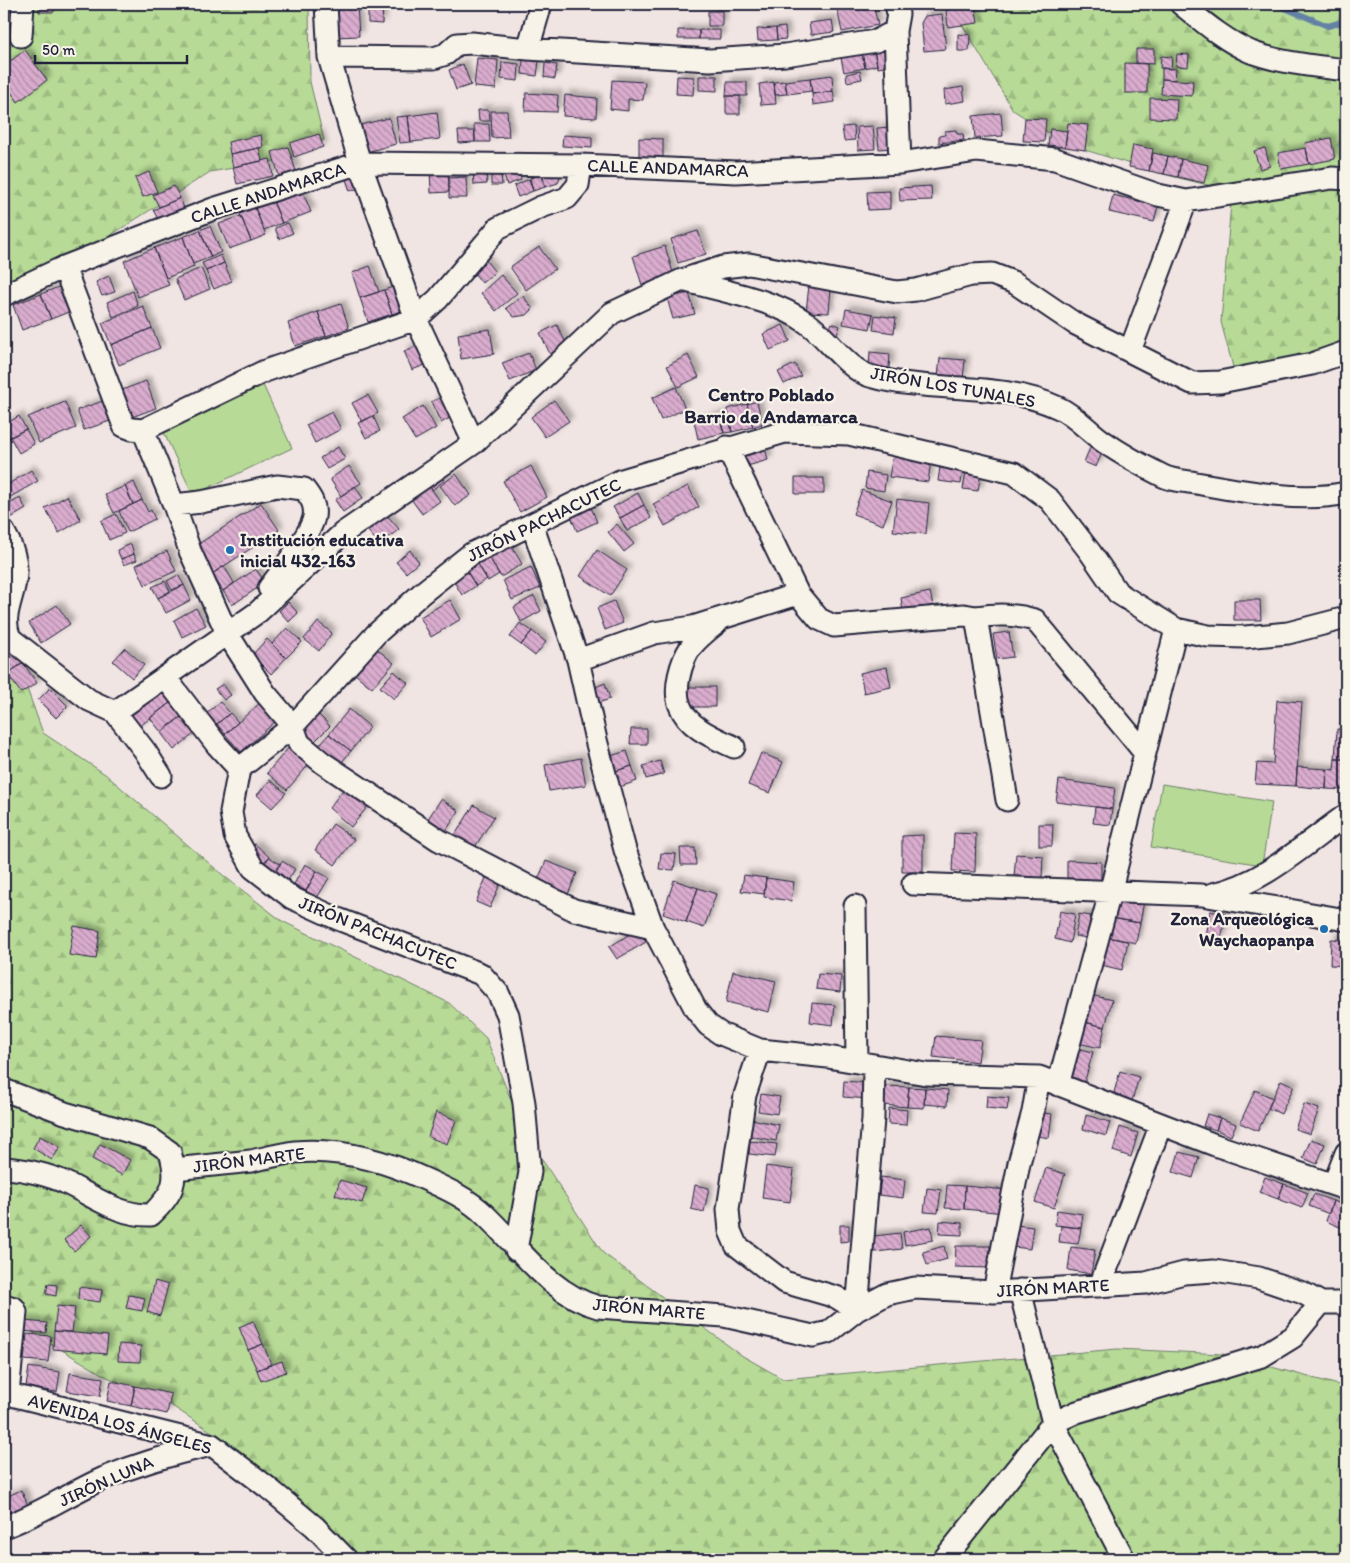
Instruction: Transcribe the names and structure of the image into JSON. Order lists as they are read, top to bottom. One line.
{"streets":{"street":["CALLE ANDAMARCA","JIRÓN LOS TUNALES","JIRÓN PACHACUTEC","JIRÓN MARTE","AVENIDA LOS ÁNGELES","JIRÓN LUNA"]},"crossings":[["JIRÓN PACHACUTEC","JIRÓN MARTE"],["AVENIDA LOS ÁNGELES","JIRÓN LUNA"]],"districts":["Centro Poblado Barrio de Andamarca"],"places":["Institución educativa inicial 432-163","Zona Arqueológica Waychaopanpa"],"scale_bar":"50 m"}
